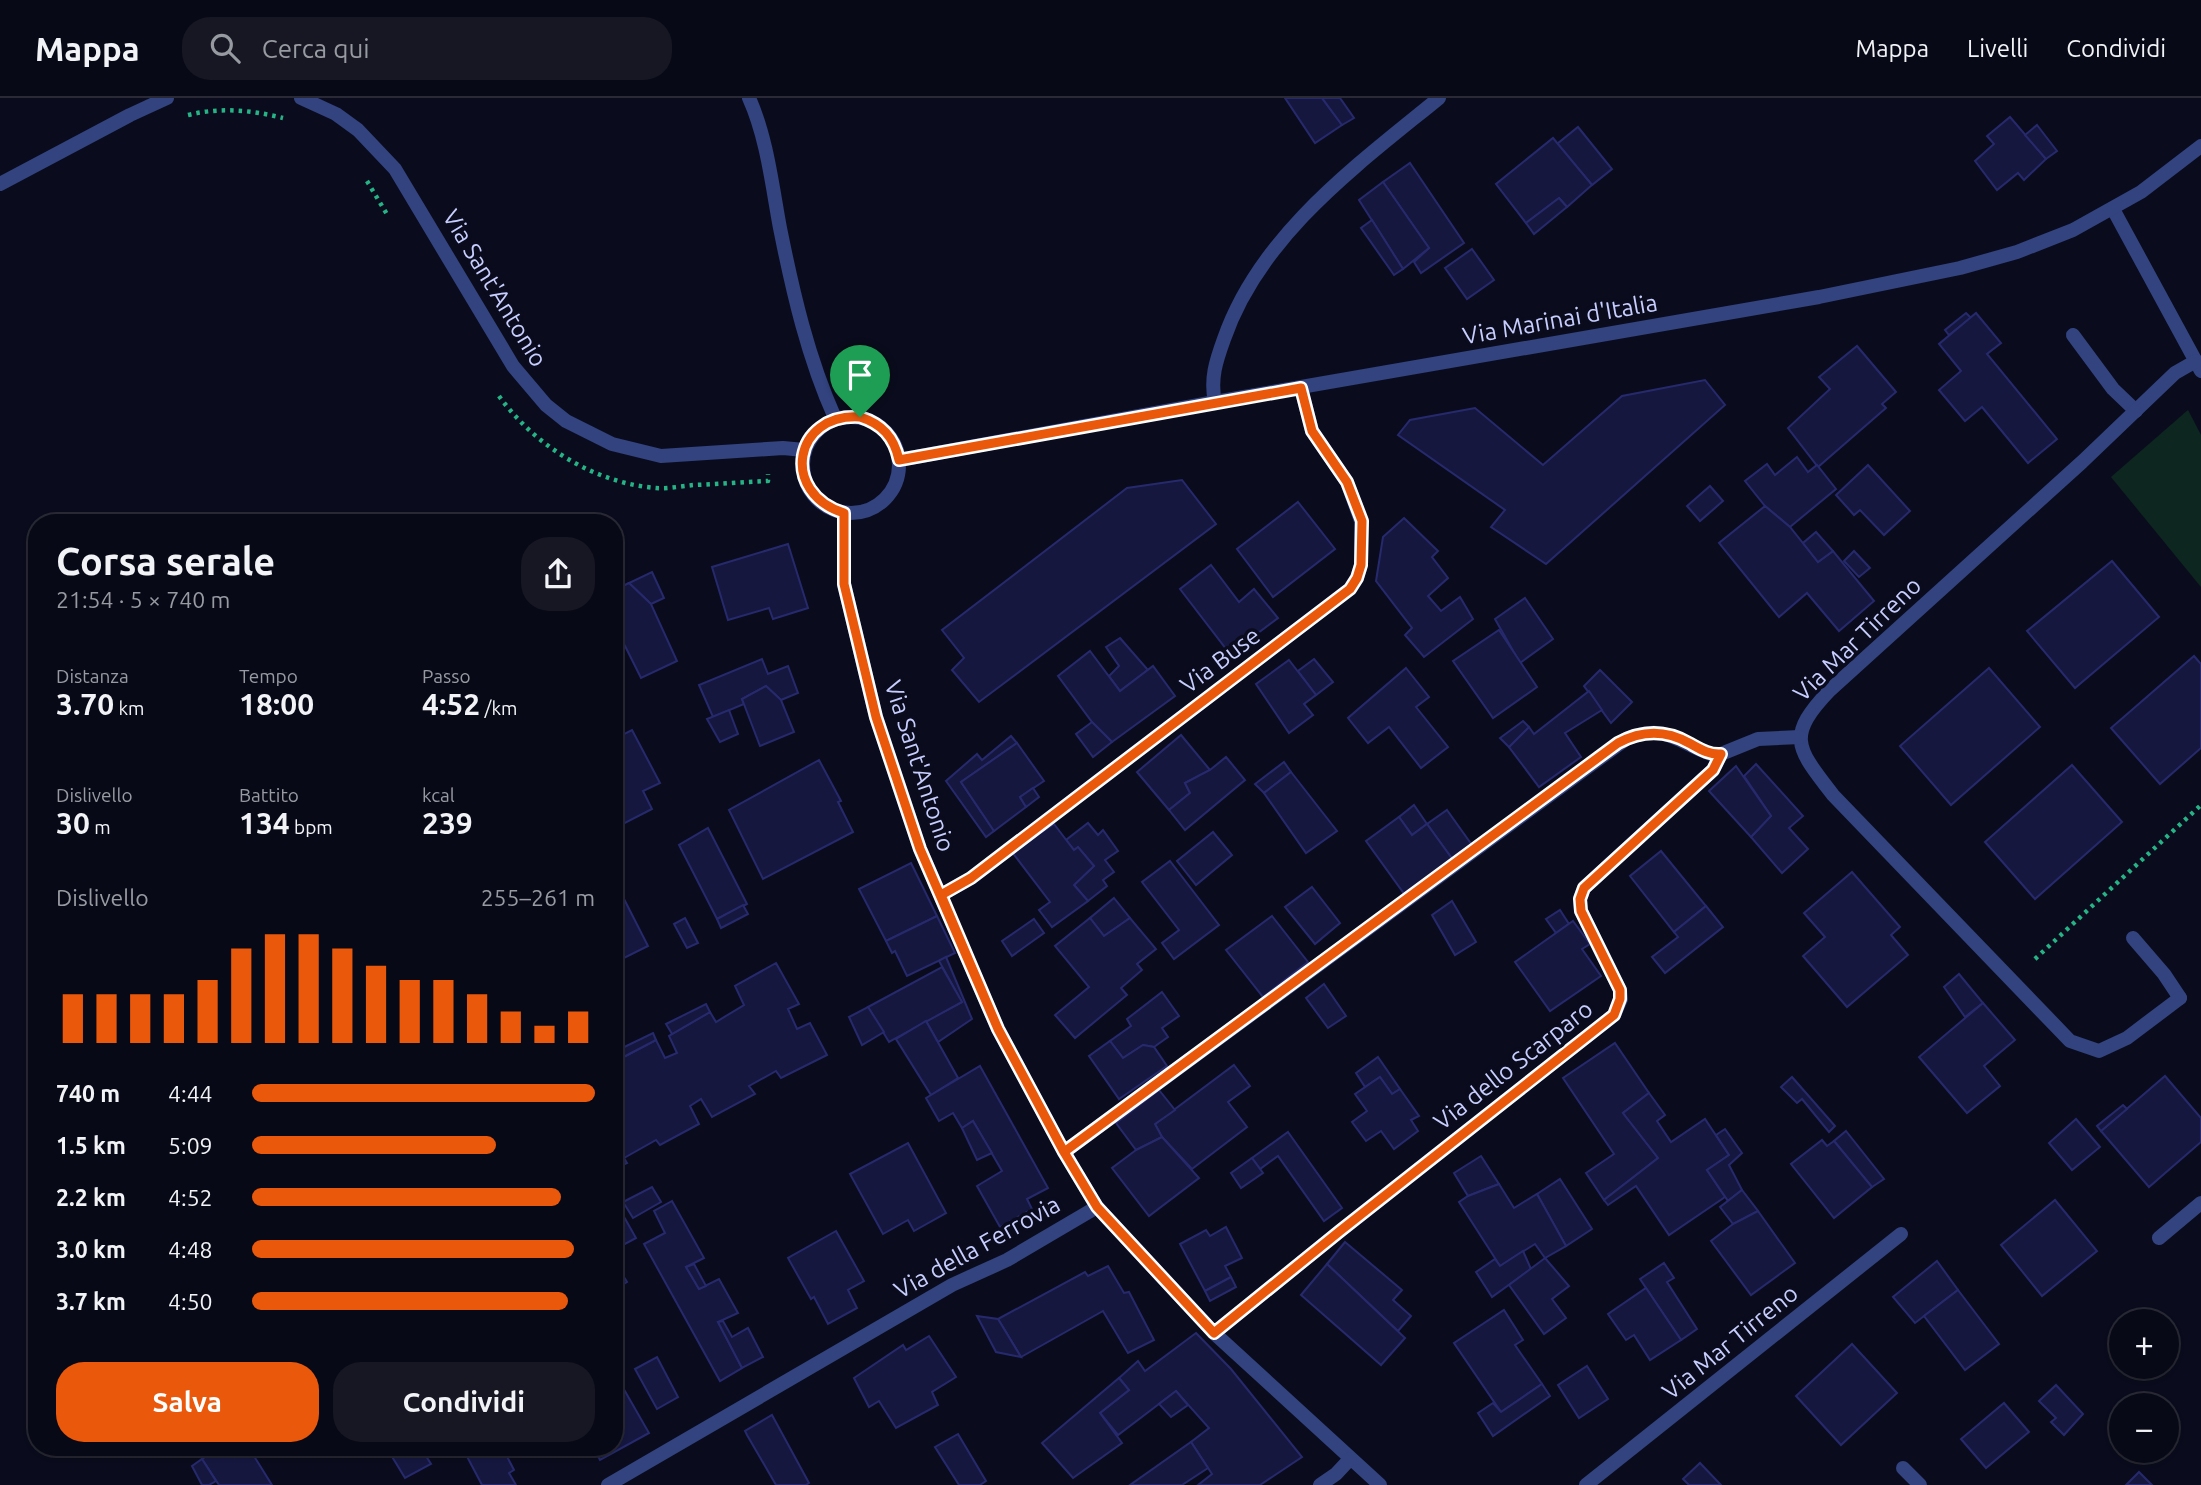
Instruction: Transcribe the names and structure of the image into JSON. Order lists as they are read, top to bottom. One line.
{"streets":{"street":["Via Sant'Antonio","Via Marinai d'Italia","Via Mar Tirreno","Via Buse","Via dello Scarparo","Via della Ferrovia"]},"crossings":[["Via Sant'Antonio","Via Marinai d'Italia"],["Via Sant'Antonio","Via Buse"],["Via Sant'Antonio","Via della Ferrovia"],["Via Marinai d'Italia","Via Mar Tirreno"],["Via Marinai d'Italia","Via Buse"],["Via dello Scarparo","Via della Ferrovia"]],"page":{"header":"Mappa","search":"Cerca qui","nav":["Mappa","Livelli","Condividi"],"heading":["Corsa serale","21:54 · 5 × 740 m"],"stats":[["Distanza","3.70 km"],["Tempo","18:00"],["Passo","4:52 /km"],["Dislivello","30 m"],["Battito","134 bpm"],["kcal","239"]],"chart":["Dislivello","255–261 m"],"list":[{"name":"740 m","note":"4:44"},{"name":"1.5 km","note":"5:09"},{"name":"2.2 km","note":"4:52"},{"name":"3.0 km","note":"4:48"},{"name":"3.7 km","note":"4:50"}],"map_buttons":["+","−"],"buttons":["Salva","Condividi"]}}
